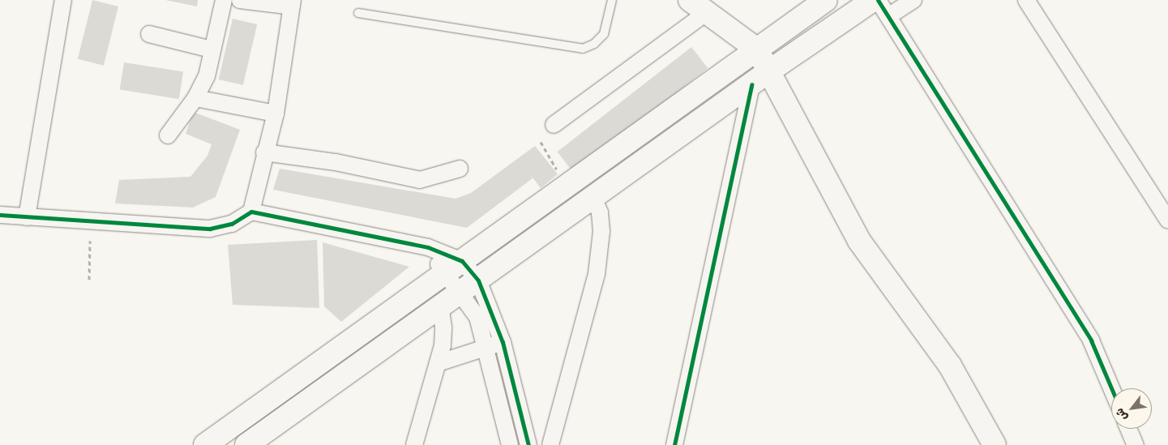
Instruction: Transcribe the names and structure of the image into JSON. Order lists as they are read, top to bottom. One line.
{"north":"bottom left"}
